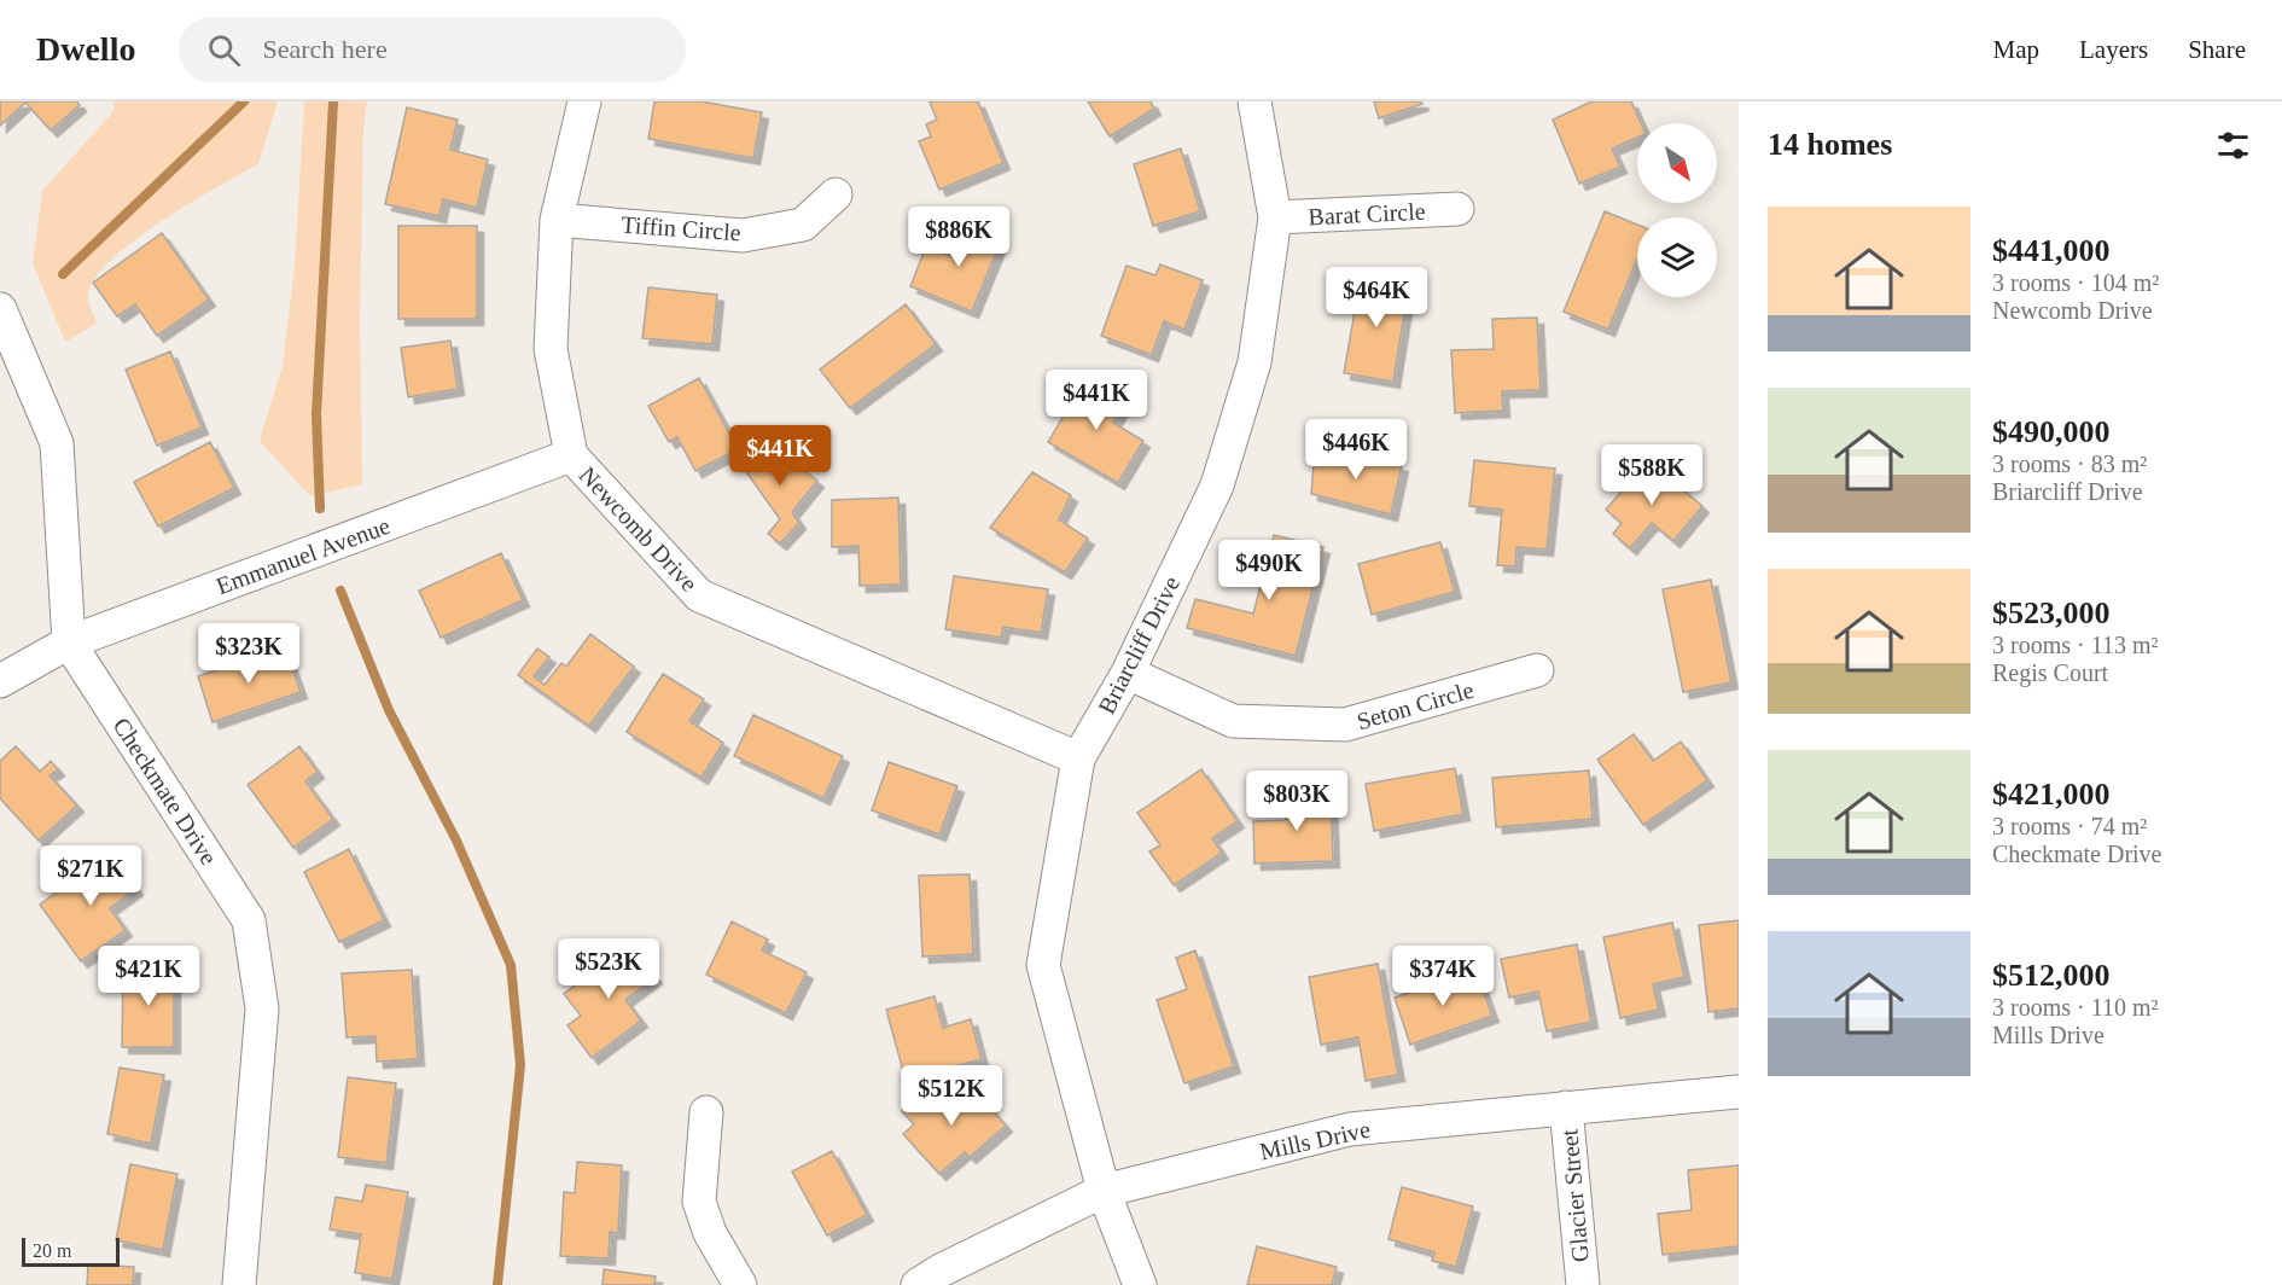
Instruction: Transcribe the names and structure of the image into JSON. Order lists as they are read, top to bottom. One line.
{"streets":{"street":["Barat Circle","Tiffin Circle","Newcomb Drive","Emmanuel Avenue","Briarcliff Drive","Seton Circle","Checkmate Drive","Mills Drive","Glacier Street"]},"crossings":[["Barat Circle","Briarcliff Drive"],["Tiffin Circle","Newcomb Drive"],["Newcomb Drive","Emmanuel Avenue"],["Newcomb Drive","Briarcliff Drive"],["Emmanuel Avenue","Checkmate Drive"],["Briarcliff Drive","Seton Circle"],["Briarcliff Drive","Mills Drive"],["Mills Drive","Glacier Street"]],"scale_bar":"20 m","north":"bottom right","page":{"header":"Dwello","search":"Search here","nav":["Map","Layers","Share"],"heading":"14 homes","list":[{"name":"$441,000","note":"3 rooms · 104 m² · Newcomb Drive"},{"name":"$490,000","note":"3 rooms · 83 m² · Briarcliff Drive"},{"name":"$523,000","note":"3 rooms · 113 m² · Regis Court"},{"name":"$421,000","note":"3 rooms · 74 m² · Checkmate Drive"},{"name":"$512,000","note":"3 rooms · 110 m² · Mills Drive"}],"price":["$886K","$464K","$441K","$446K","$441K","$588K","$490K","$323K","$803K","$271K","$523K","$421K","$374K","$512K"],"scale":"20 m"}}
